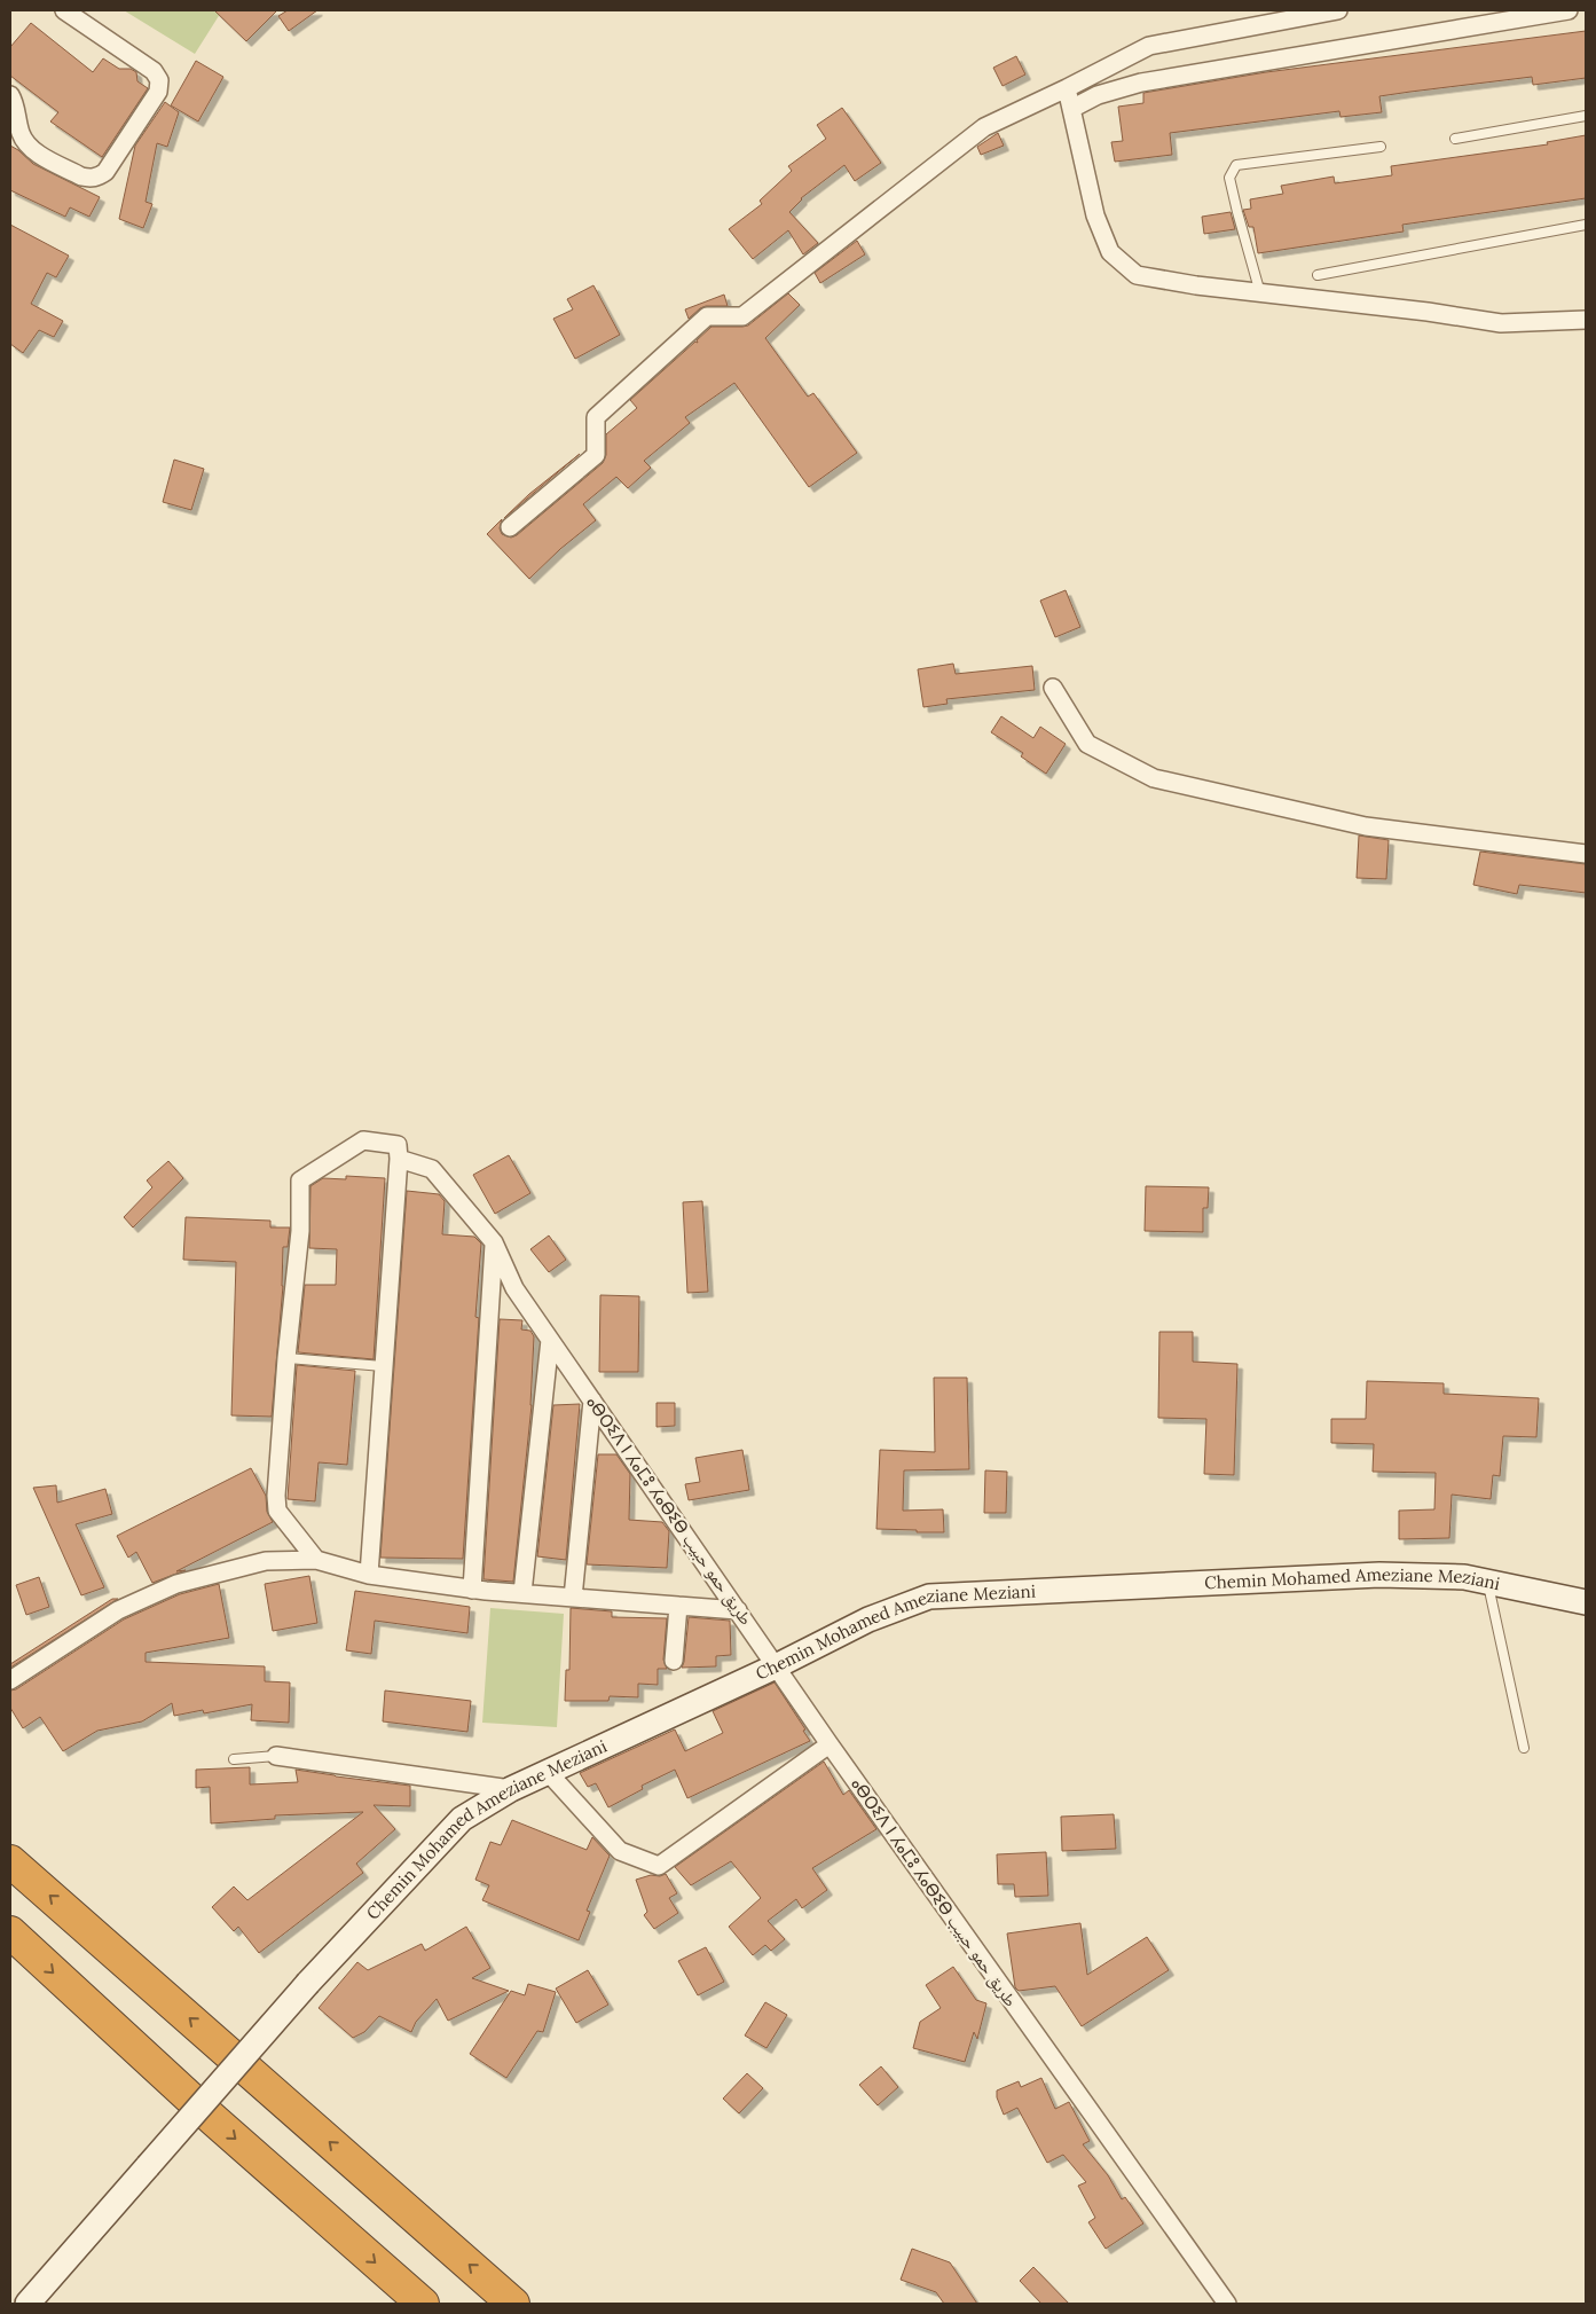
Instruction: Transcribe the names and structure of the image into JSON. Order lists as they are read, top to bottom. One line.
{"streets":{"main road":["Chemin Mohamed Ameziane Meziani"],"street":["ⴰⴱⵔⵉⴷ ⵏ ⵃⴰⵎⵓ ⵃⴰⴱⵉⴱ طريق حمو حبيب"]},"crossings":[["ⴰⴱⵔⵉⴷ ⵏ ⵃⴰⵎⵓ ⵃⴰⴱⵉⴱ طريق حمو حبيب","Chemin Mohamed Ameziane Meziani"]]}
